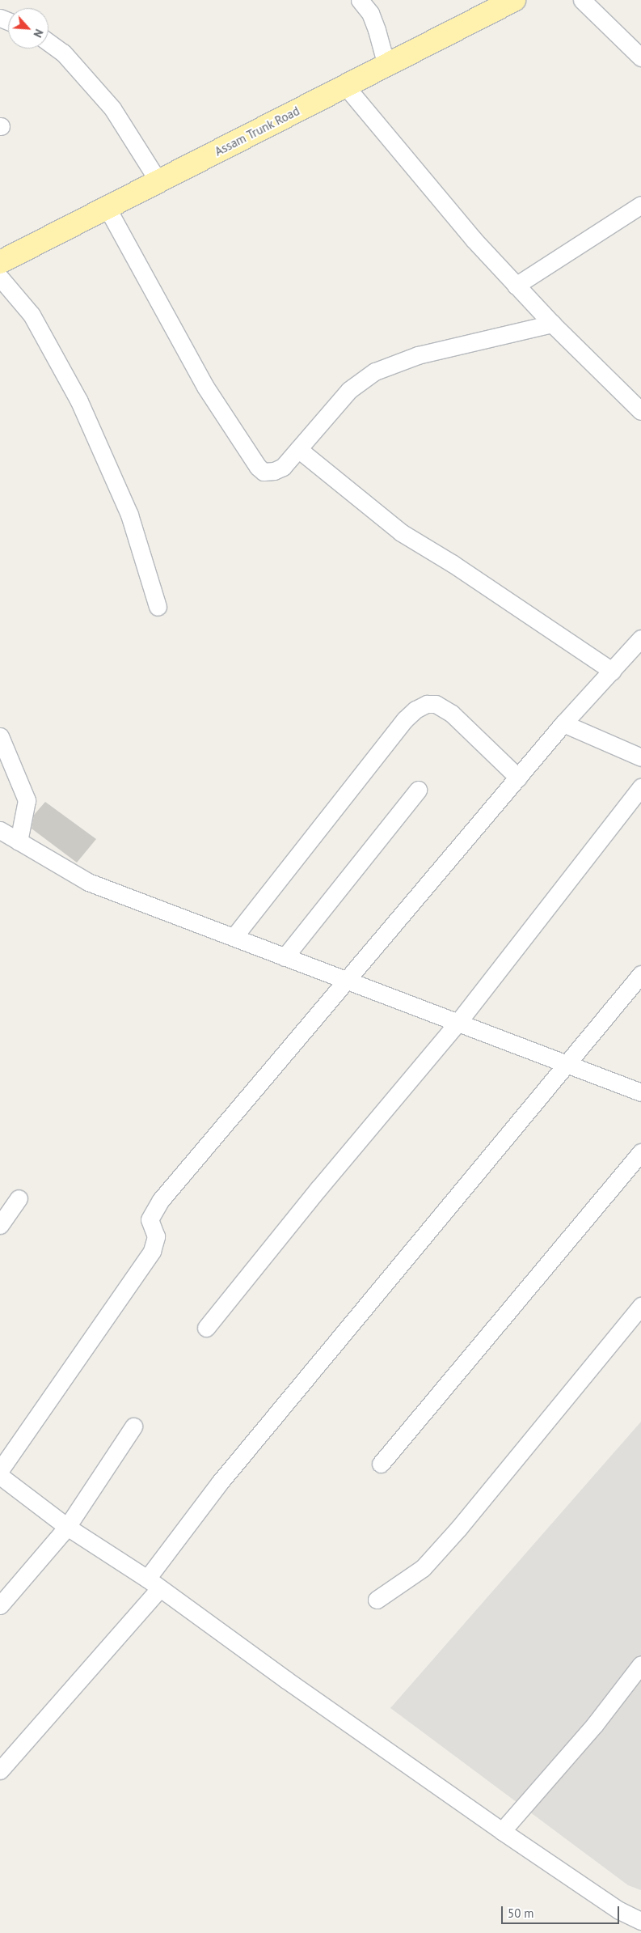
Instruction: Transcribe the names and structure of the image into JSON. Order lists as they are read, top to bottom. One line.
{"streets":{"main road":["Assam Trunk Road"]},"scale_bar":"50 m","north":"bottom right"}
